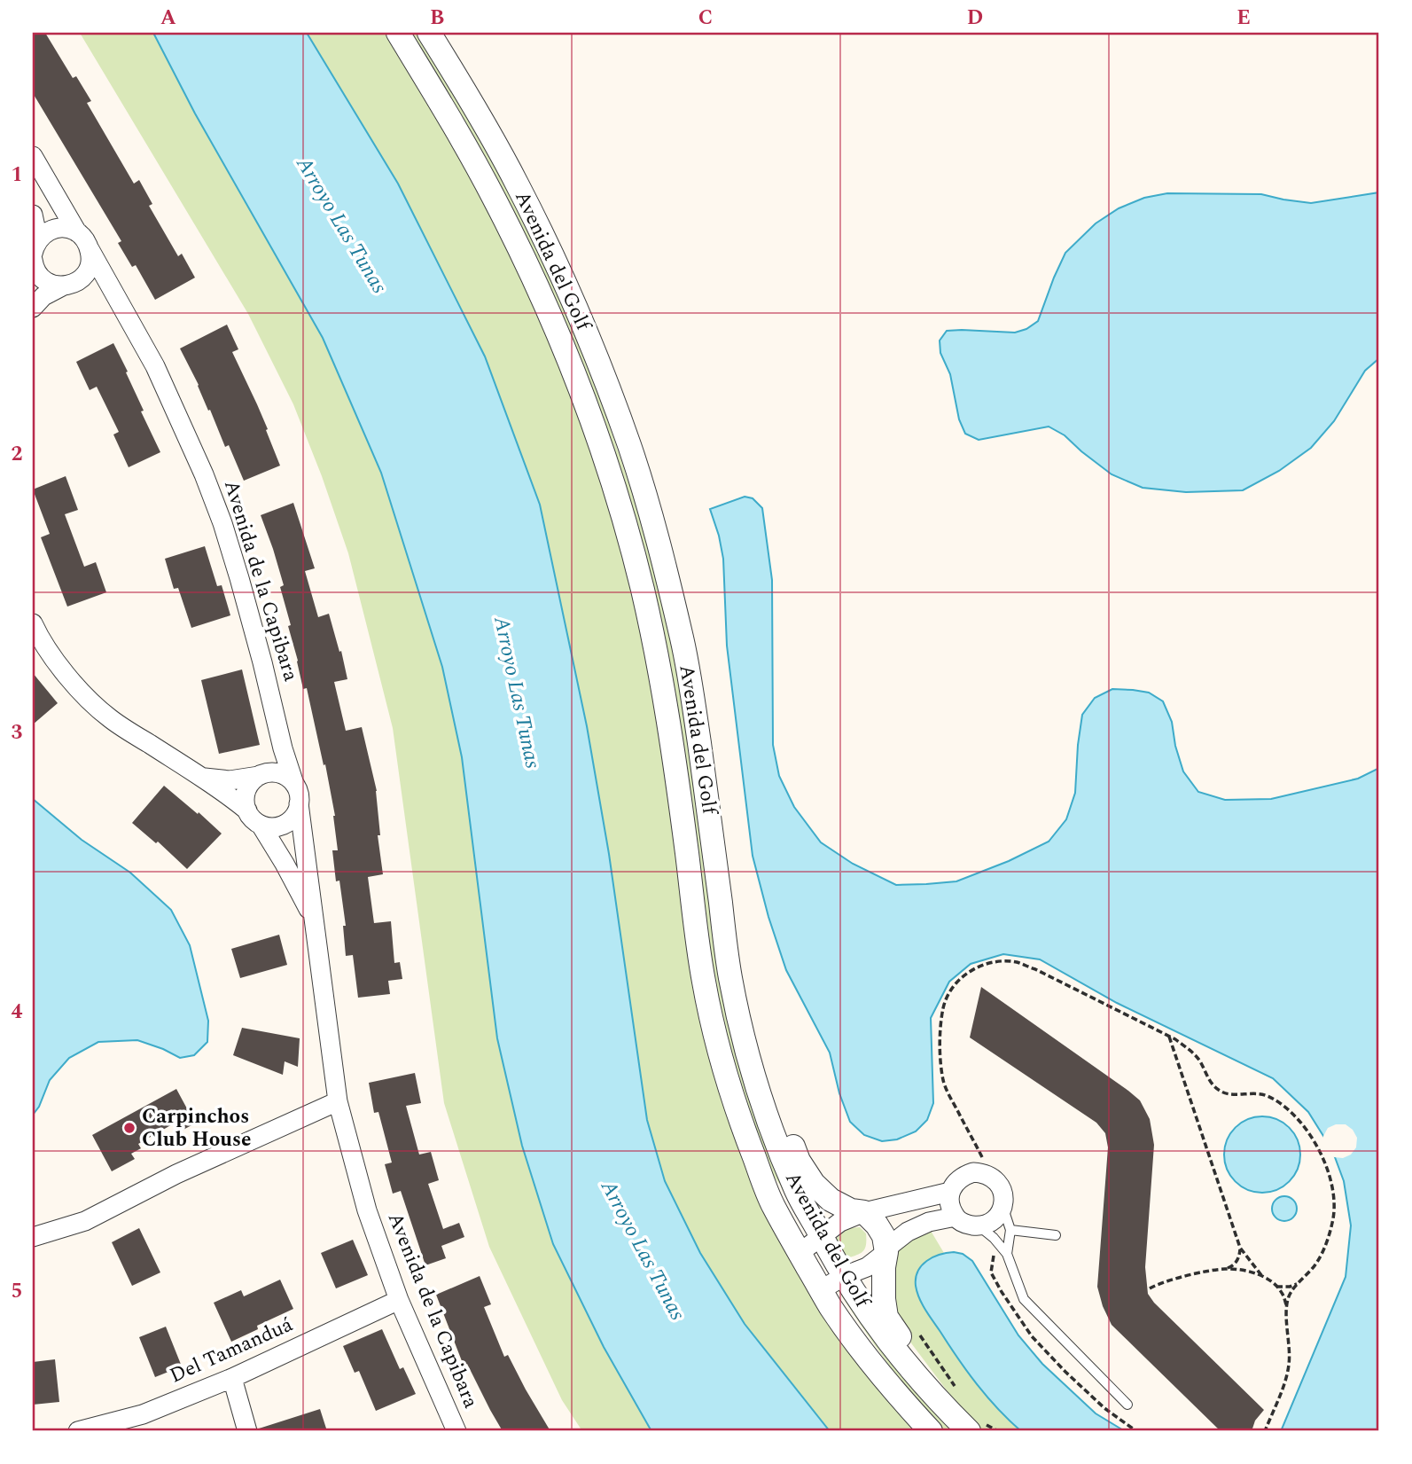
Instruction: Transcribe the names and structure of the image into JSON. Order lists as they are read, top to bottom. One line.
{"streets":{"street":["Avenida del Golf","Avenida de la Capibara","Del Tamanduá"]},"crossings":[["Avenida de la Capibara","Del Tamanduá"]],"water":["Arroyo Las Tunas"],"places":["Carpinchos Club House"],"grid":{"columns":["A","B","C","D","E"],"rows":["1","2","3","4","5"]}}
